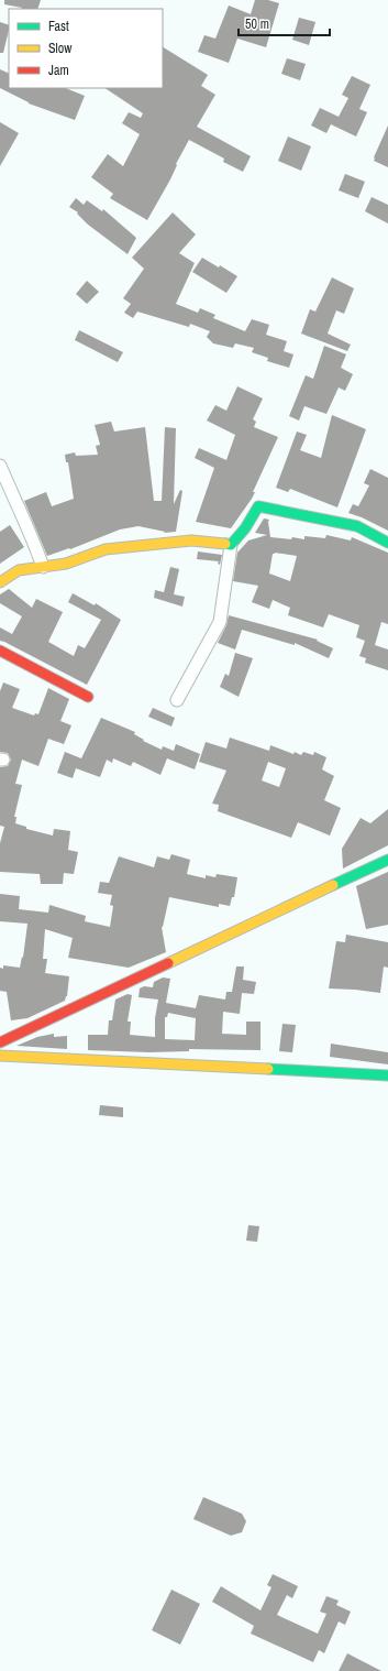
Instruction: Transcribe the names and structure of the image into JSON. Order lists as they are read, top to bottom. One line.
{"legend":["Fast","Slow","Jam"],"scale_bar":"50 m"}
